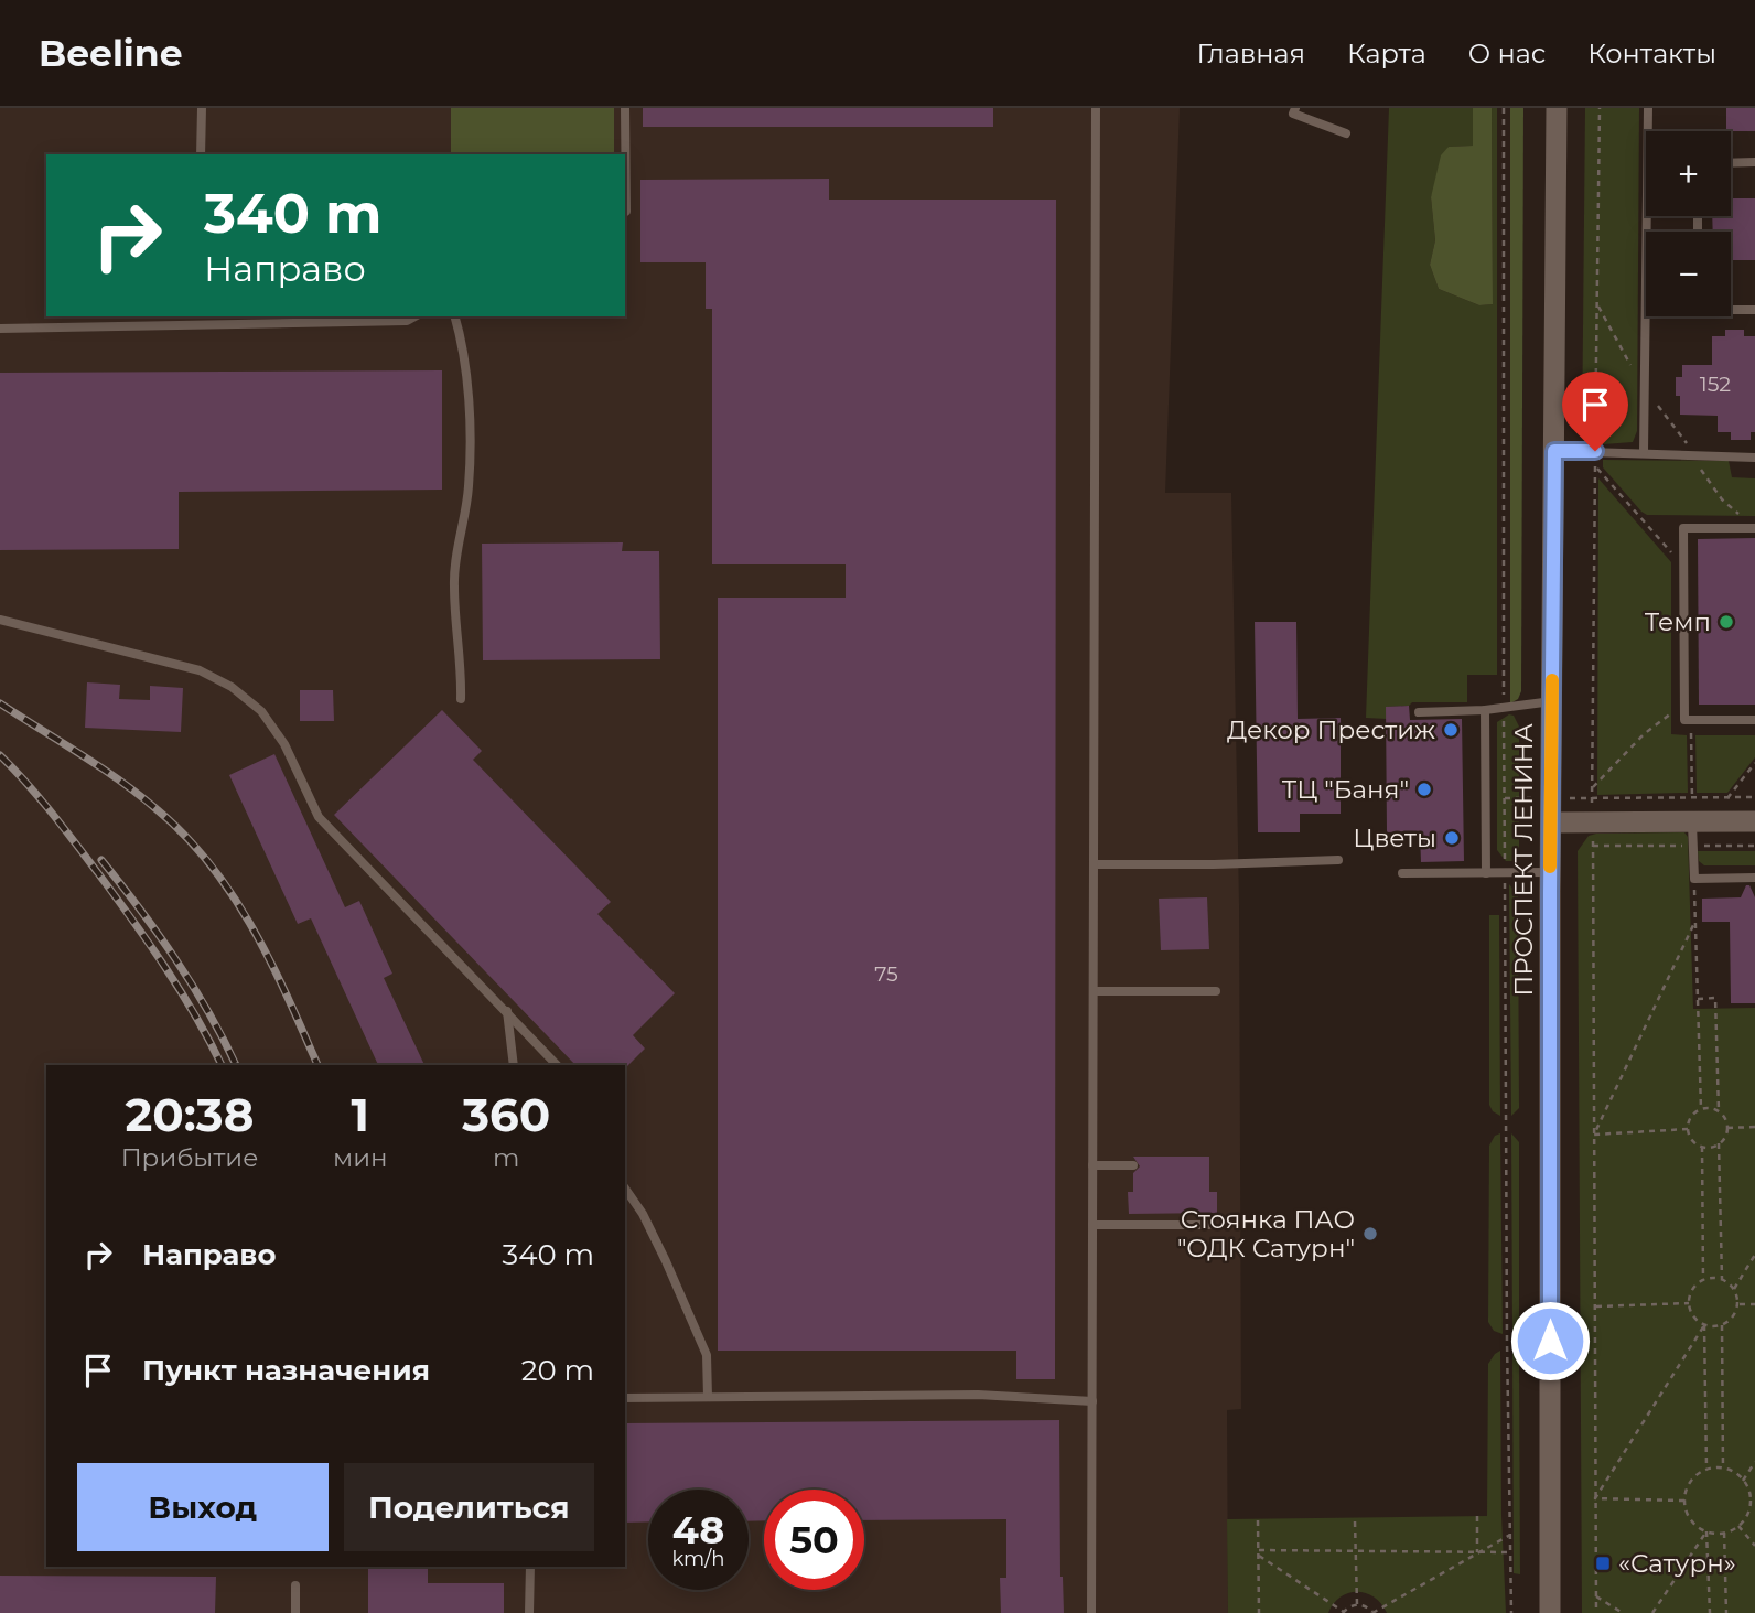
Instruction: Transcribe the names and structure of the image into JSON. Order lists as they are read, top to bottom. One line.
{"streets":{"main road":["ПРОСПЕКТ ЛЕНИНА"]},"places":{"other":["Темп","Декор Престиж","ТЦ \"Баня\"","Цветы","Стоянка ПАО \"ОДК Сатурн\""],"transit":["«Сатурн»"]},"house_numbers":["152","75"],"page":{"header":"Beeline","nav":["Главная","Карта","О нас","Контакты"],"map_buttons":["+","−"],"turn":["340 m","Направо"],"eta":["20:38","Прибытие","1","мин","360","m"],"list":[{"name":"Направо","value":"340 m"},{"name":"Пункт назначения","value":"20 m"}],"buttons":["Выход","Поделиться"],"speed":"48 km/h","limit":"50"}}
